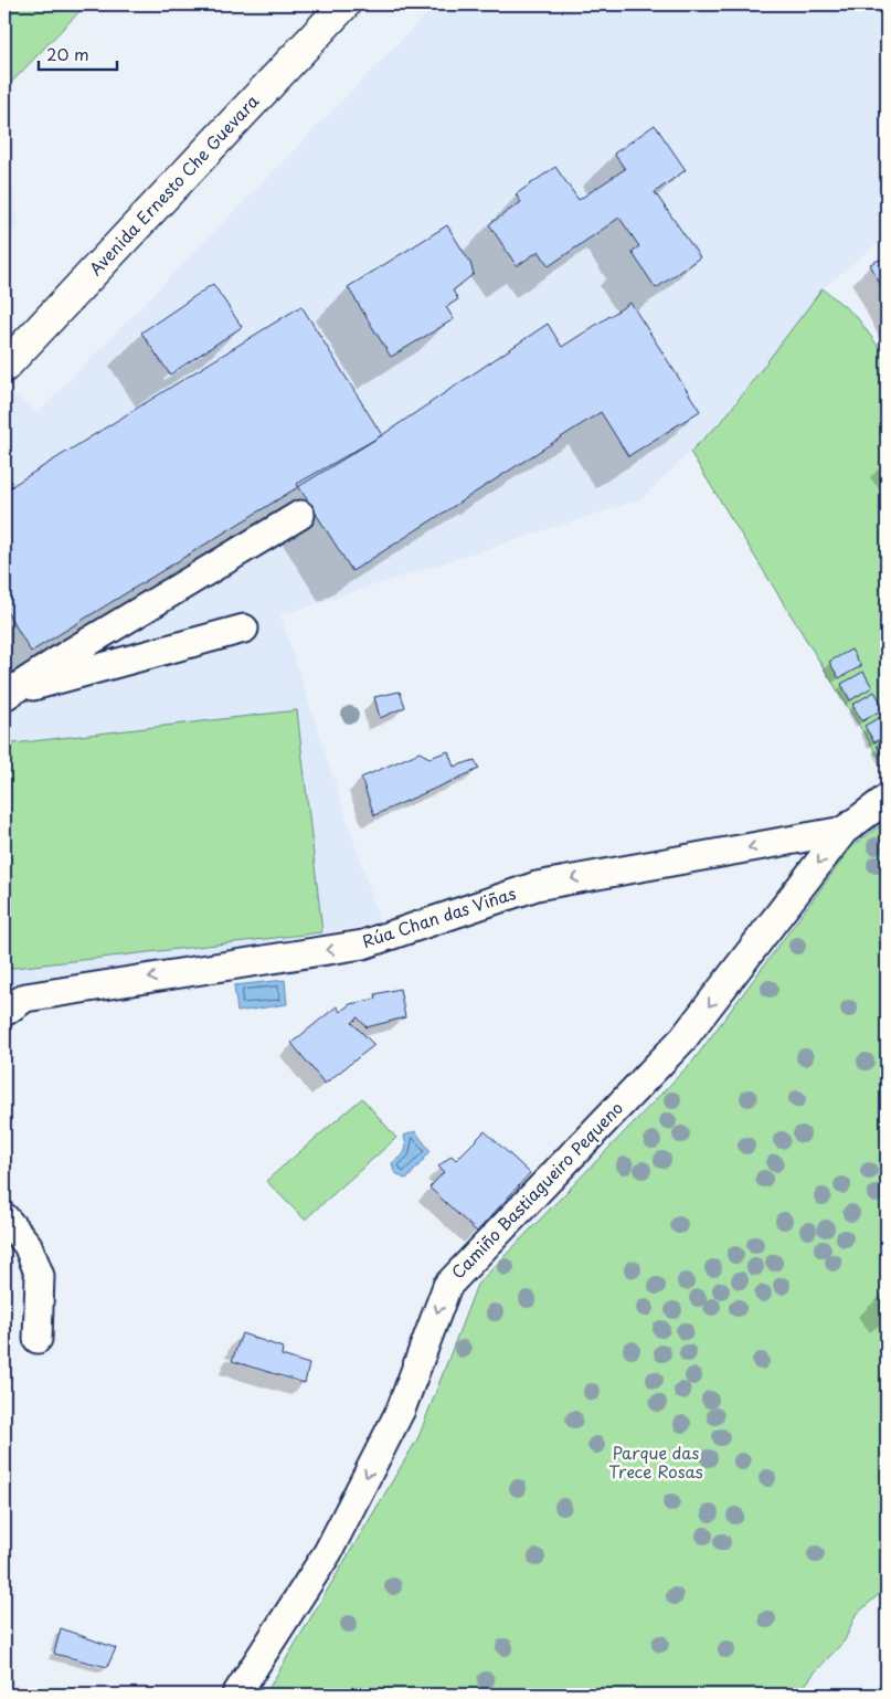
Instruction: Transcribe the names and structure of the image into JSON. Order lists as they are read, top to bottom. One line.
{"streets":{"main road":["Avenida Ernesto Che Guevara"],"street":["Rúa Chan das Viñas","Camiño Bastiagueiro Pequeno"]},"crossings":[["Rúa Chan das Viñas","Camiño Bastiagueiro Pequeno"]],"one_way":["Rúa Chan das Viñas","Camiño Bastiagueiro Pequeno"],"parks":["Parque das Trece Rosas"],"scale_bar":"20 m"}
